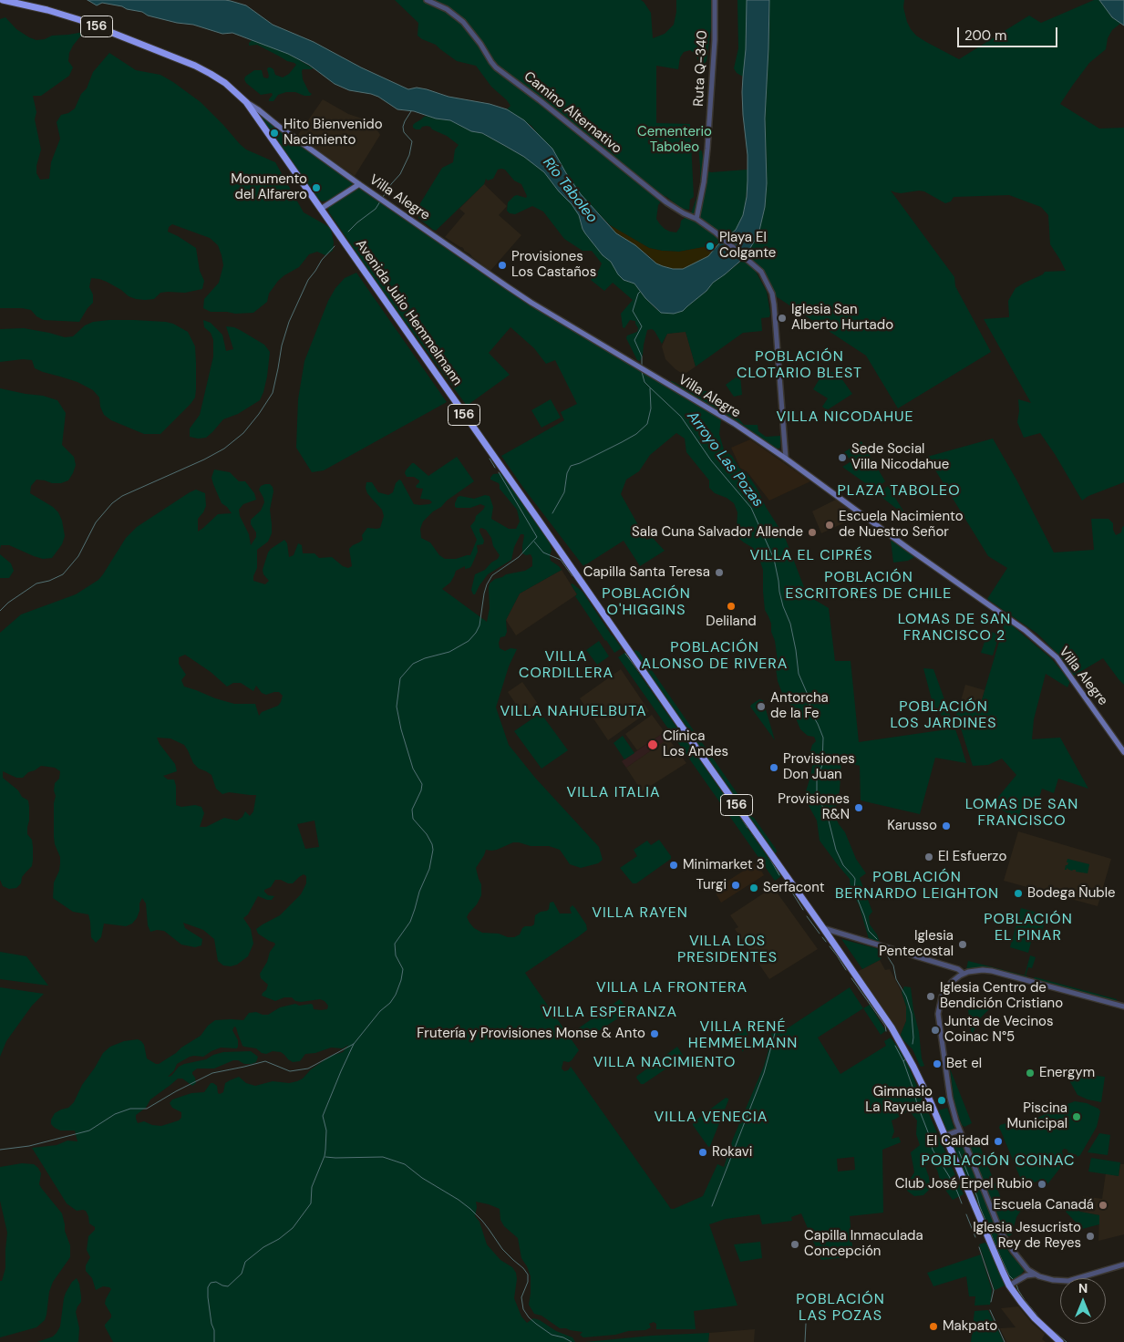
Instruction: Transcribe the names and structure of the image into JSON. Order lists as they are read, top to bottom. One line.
{"streets":{"highway":["156","Avenida Julio Hemmelmann"],"main road":["Villa Alegre"],"street":["Ruta Q-340","Camino Alternativo"]},"crossings":[["156","Villa Alegre"],["156","Avenida Julio Hemmelmann"],["Ruta Q-340","Camino Alternativo"],["Camino Alternativo","Villa Alegre"],["Villa Alegre","Avenida Julio Hemmelmann"]],"districts":["POBLACIÓN CLOTARIO BLEST","VILLA NICODAHUE","PLAZA TABOLEO","VILLA EL CIPRÉS","POBLACIÓN ESCRITORES DE CHILE","POBLACIÓN O'HIGGINS","LOMAS DE SAN FRANCISCO 2","POBLACIÓN ALONSO DE RIVERA","VILLA CORDILLERA","POBLACIÓN LOS JARDINES","VILLA NAHUELBUTA","VILLA ITALIA","LOMAS DE SAN FRANCISCO","POBLACIÓN BERNARDO LEIGHTON","VILLA RAYEN","POBLACIÓN EL PINAR","VILLA LOS PRESIDENTES","VILLA LA FRONTERA","VILLA ESPERANZA","VILLA RENÉ HEMMELMANN","VILLA NACIMIENTO","VILLA VENECIA","POBLACIÓN COINAC","POBLACIÓN LAS POZAS"],"water":["Río Taboleo","Arroyo Las Pozas"],"parks":["Cementerio Taboleo"],"places":["Hito Bienvenido Nacimiento","Monumento del Alfarero","Playa El Colgante","Provisiones Los Castaños","Iglesia San Alberto Hurtado","Sede Social Villa Nicodahue","Escuela Nacimiento de Nuestro Señor","Sala Cuna Salvador Allende","Capilla Santa Teresa","Deliland","Antorcha de la Fe","Clínica Los Andes","Provisiones Don Juan","Provisiones R&N","Karusso","El Esfuerzo","Minimarket 3","Turgi","Serfacont","Bodega Ñuble","Iglesia Pentecostal","Iglesia Centro de Bendición Cristiano","Junta de Vecinos Coinac N°5","Frutería y Provisiones Monse & Anto","Bet el","Energym","Gimnasio La Rayuela","Piscina Municipal","El Calidad","Rokavi","Club José Erpel Rubio","Escuela Canadá","Iglesia Jesucristo Rey de Reyes","Capilla Inmaculada Concepción","Makpato"],"scale_bar":"200 m","north":"top"}
